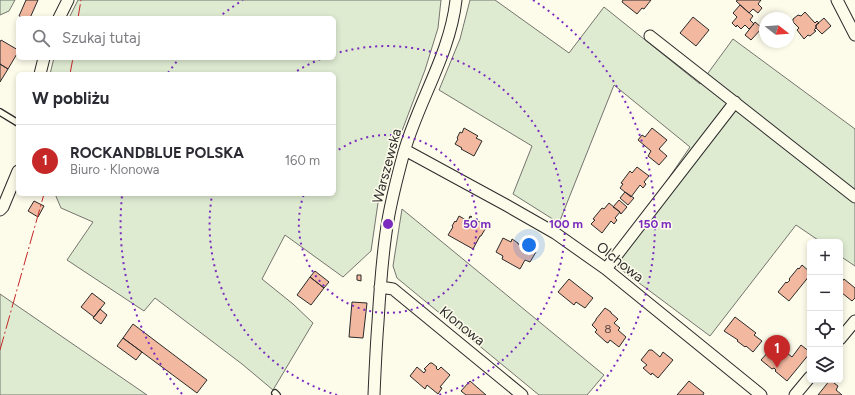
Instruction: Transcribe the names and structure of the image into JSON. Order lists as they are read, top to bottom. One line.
{"streets":{"street":["Warszewska","Olchowa","Klonowa"]},"crossings":[["Warszewska","Olchowa"],["Warszewska","Klonowa"]],"house_numbers":["8"],"north":"right","page":{"search":"Szukaj tutaj","heading":"W pobliżu","list":[{"mark":"1","name":"ROCKANDBLUE POLSKA","note":"Biuro · Klonowa","value":"160 m"}],"map_buttons":["+","−"],"pins":"1"},"rings":["50 m","100 m","150 m"]}
